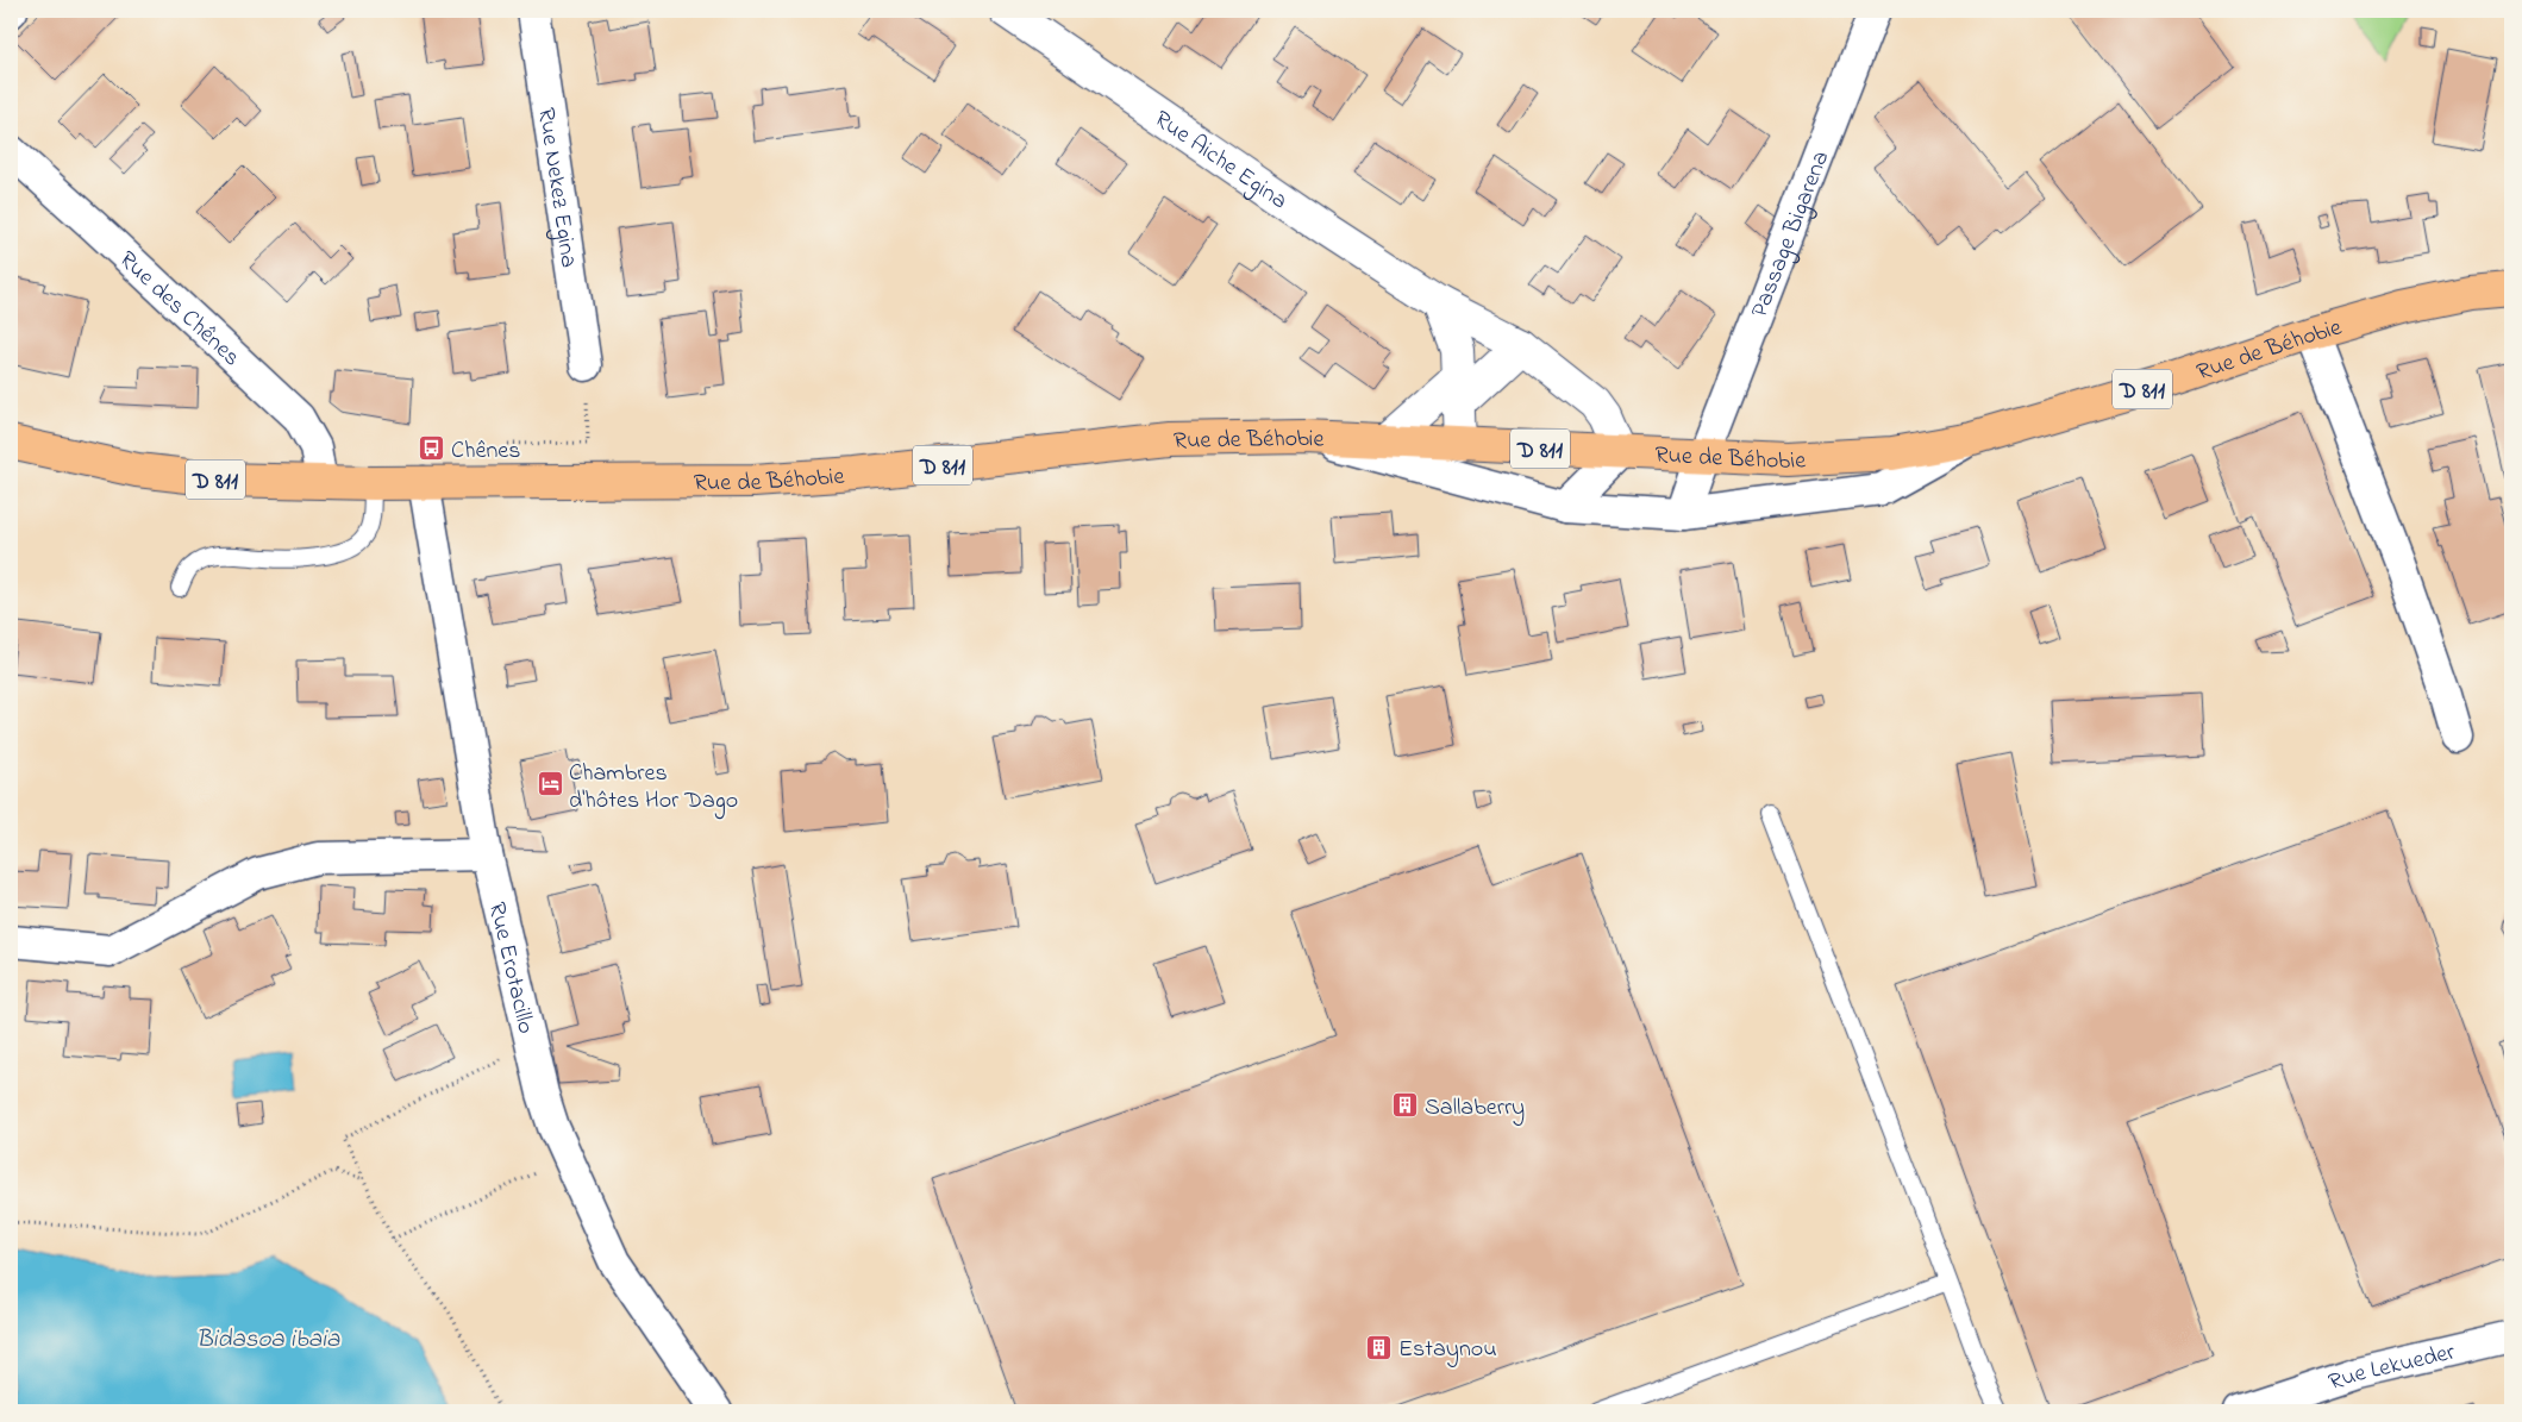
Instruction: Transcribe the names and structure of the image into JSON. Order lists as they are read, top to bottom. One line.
{"streets":{"main road":["Rue de Béhobie","D 811"],"street":["Rue Aiche Egina","Rue Nekez Egina","Passage Bigarena","Rue des Chênes","Rue Erotacillo","Rue Lekueder"]},"crossings":[["Rue Aiche Egina","Rue de Béhobie"],["Passage Bigarena","Rue de Béhobie"],["Rue des Chênes","Rue de Béhobie"],["Rue de Béhobie","Rue Erotacillo"]],"water":["Bidasoa ibaia"],"places":{"bus stop":["Chênes"],"hotel":["Chambres d'hôtes Hor Dago"],"building":["Sallaberry","Estaynou"]}}
